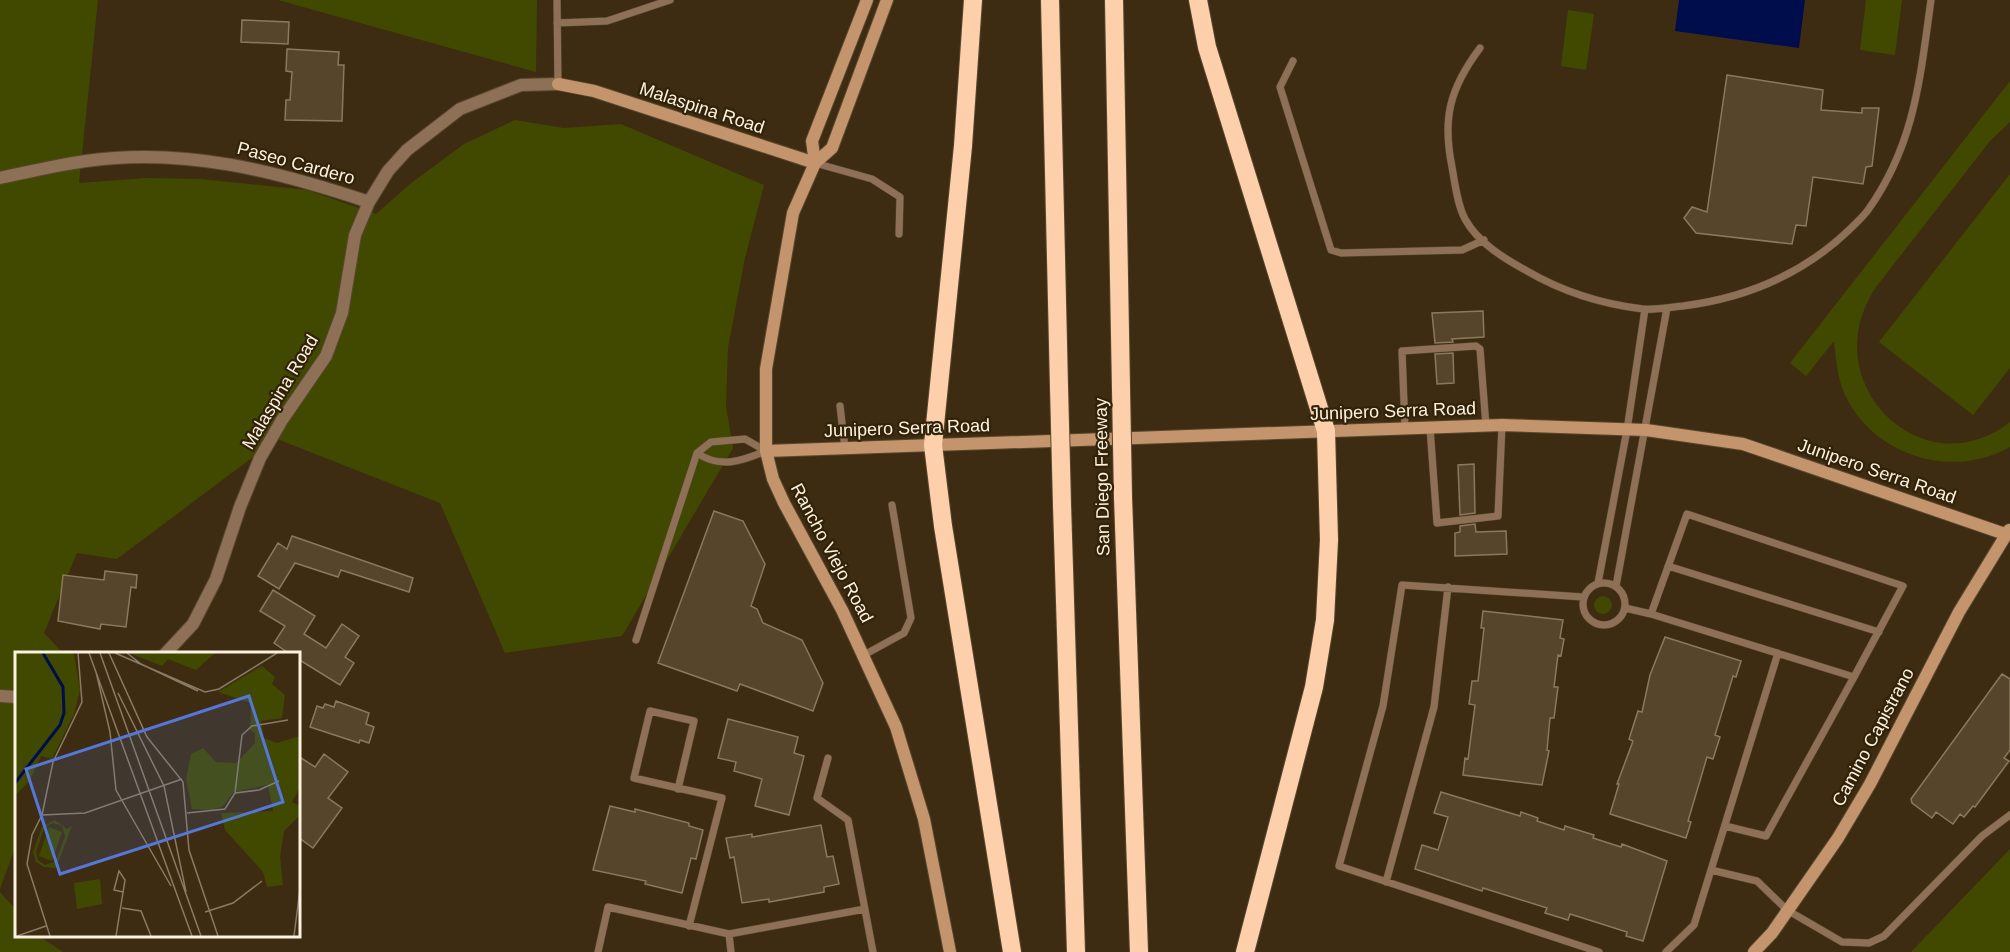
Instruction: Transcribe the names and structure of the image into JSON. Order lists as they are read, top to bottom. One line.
{"streets":{"highway":["San Diego Freeway"],"main road":["Malaspina Road","Junipero Serra Road","Rancho Viejo Road","Camino Capistrano"],"street":["Paseo Cardero"]},"crossings":[["Malaspina Road","Paseo Cardero"],["Malaspina Road","Rancho Viejo Road"],["Junipero Serra Road","Rancho Viejo Road"],["Junipero Serra Road","Camino Capistrano"]]}
